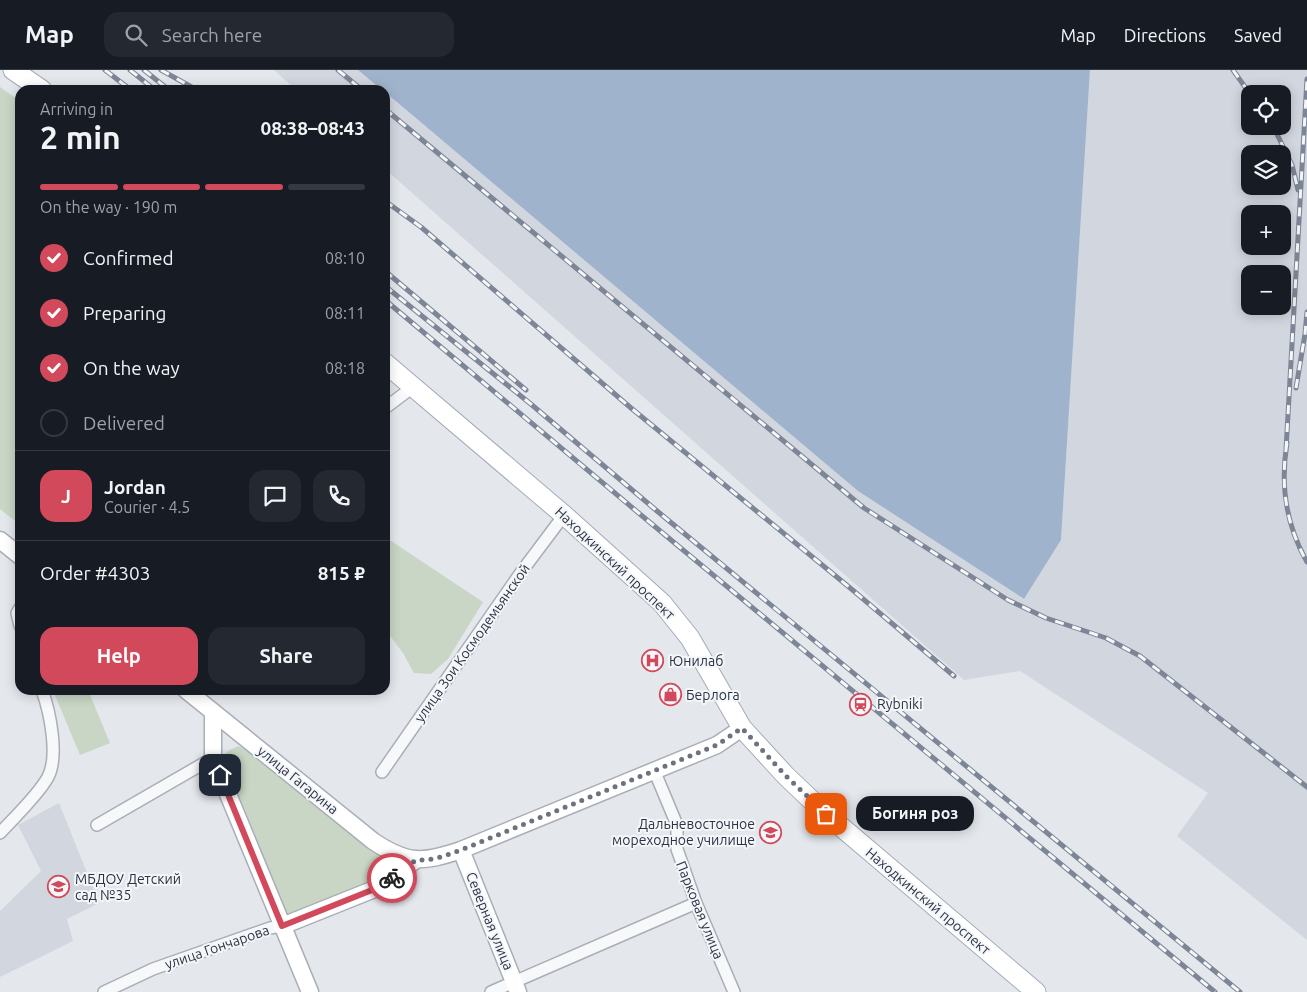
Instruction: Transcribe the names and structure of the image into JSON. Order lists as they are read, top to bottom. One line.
{"streets":{"main road":["Находкинский проспект","улица Гагарина","Северная улица","улица Гончарова"],"street":["улица Зои Космодемьянской","Парковая улица"]},"crossings":[["Находкинский проспект","улица Зои Космодемьянской"],["Находкинский проспект","улица Гончарова"],["улица Гагарина","улица Гончарова"],["Парковая улица","улица Гончарова"],["Северная улица","улица Гончарова"]],"places":{"hospital":["Юнилаб"],"shop":["Берлога"],"station":["Rybniki"],"other":["Богиня роз"],"school or university":["Дальневосточное мореходное училище","МБДОУ Детский сад №35"]},"page":{"header":"Map","search":"Search here","nav":["Map","Directions","Saved"],"map_buttons":["+","−"],"heading":["2 min","Arriving in","08:38–08:43"],"panel":["Jordan","Courier · 4.5","Order #4303","815 ₽"],"bar":"On the way · 190 m","list":[["Confirmed","08:10"],["Preparing","08:11"],["On the way","08:18"],"Delivered"],"round":"J","buttons":["Help","Share"],"bubble":"Богиня роз"}}
